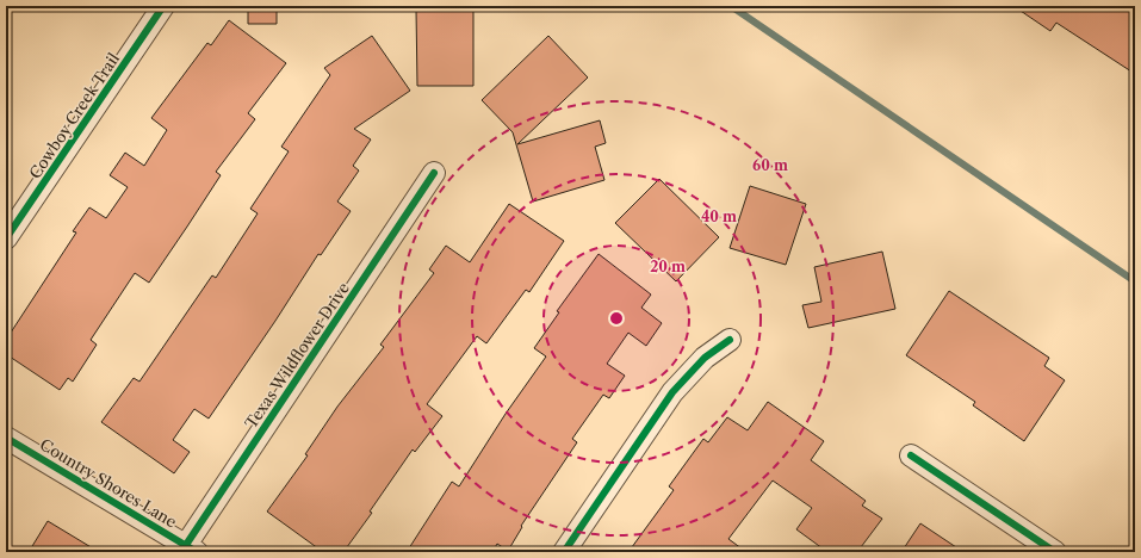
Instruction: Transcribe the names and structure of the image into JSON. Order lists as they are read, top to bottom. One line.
{"streets":{"street":["Cowboy Creek Trail","Texas Wildflower Drive","Country Shores Lane"]},"crossings":[["Texas Wildflower Drive","Country Shores Lane"]],"rings":["60 m","40 m","20 m"]}
